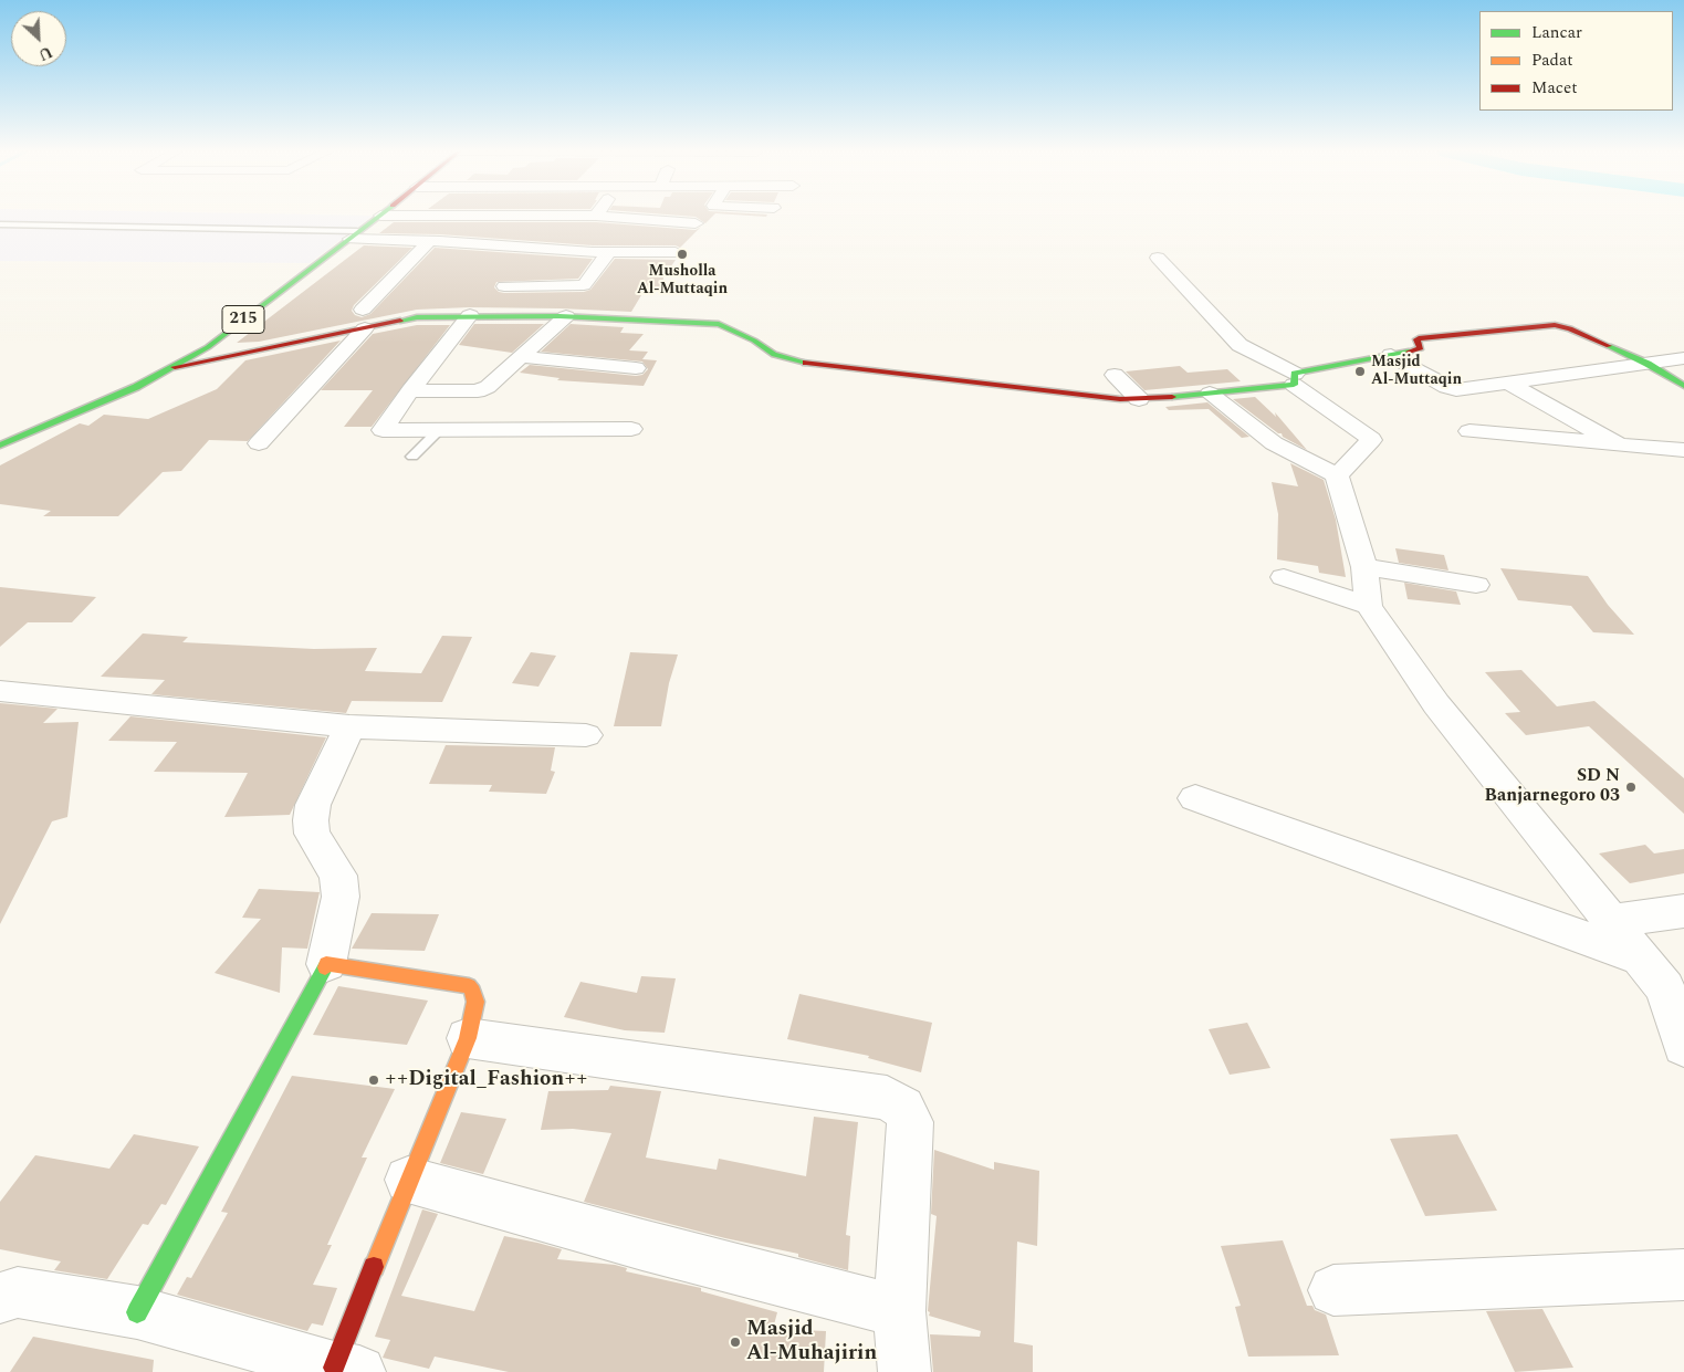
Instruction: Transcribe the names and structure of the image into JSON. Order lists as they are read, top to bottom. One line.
{"streets":{"street":["215"]},"places":["Musholla Al-Muttaqin","Masjid Al-Muttaqin","SD N Banjarnegoro 03","++Digital_Fashion++","Masjid Al-Muhajirin"],"legend":["Lancar","Padat","Macet"],"north":"bottom right"}
